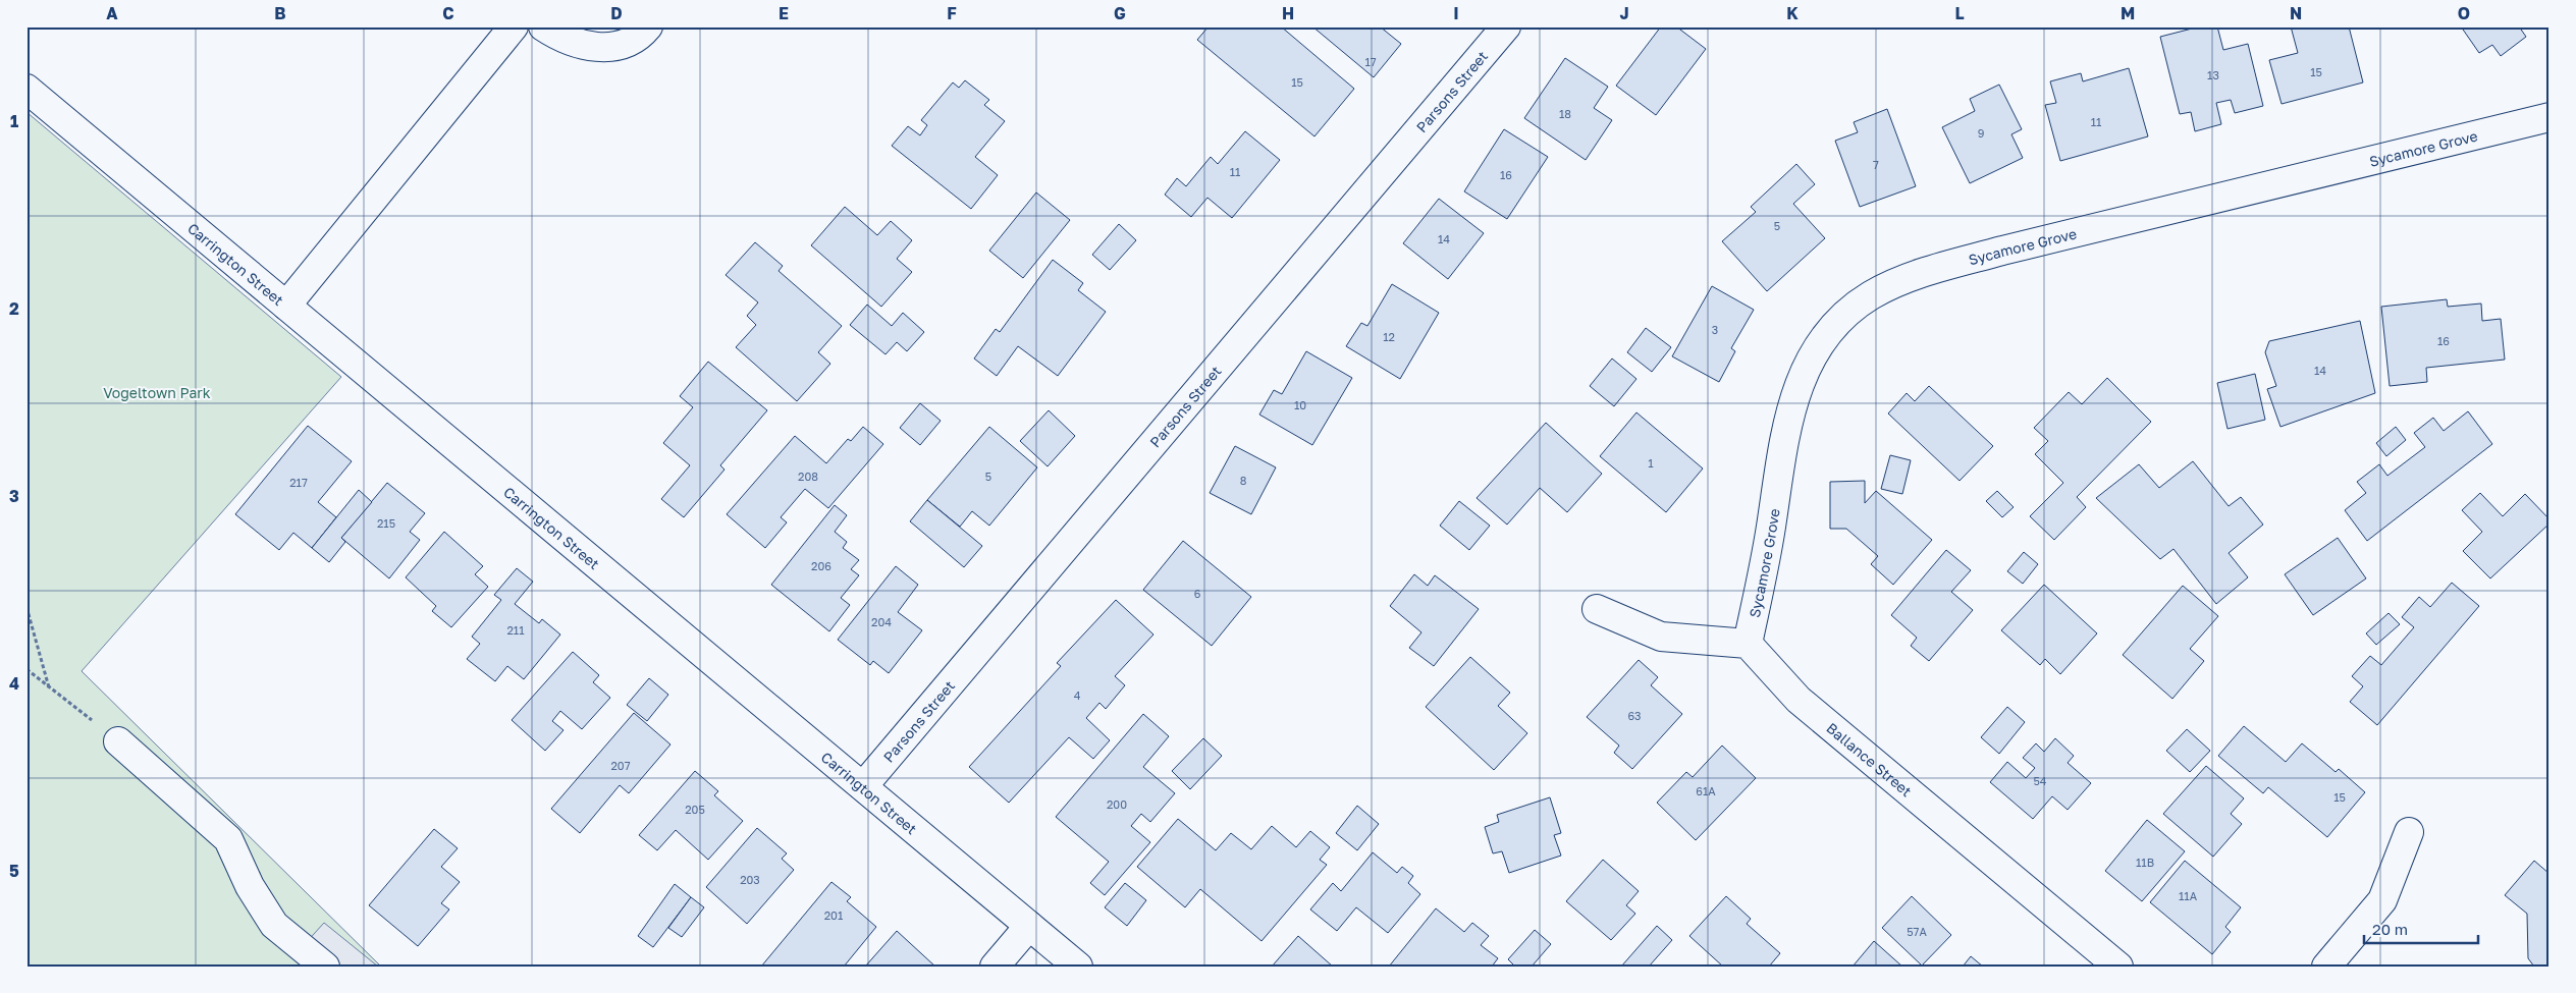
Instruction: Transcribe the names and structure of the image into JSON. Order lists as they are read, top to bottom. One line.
{"streets":{"street":["Parsons Street","Sycamore Grove","Carrington Street","Ballance Street"]},"crossings":[["Parsons Street","Carrington Street"],["Sycamore Grove","Ballance Street"]],"parks":["Vogeltown Park"],"house_numbers":["17","15","13","15","18","11","9","7","11","16","5","14","3","12","16","14","10","1","208","5","8","217","215","206","6","204","211","4","63","207","54","61A","15","200","205","11B","203","11A","201","57A"],"scale_bar":"20 m","grid":{"columns":["A","B","C","D","E","F","G","H","I","J","K","L","M","N","O"],"rows":["1","2","3","4","5"]}}
